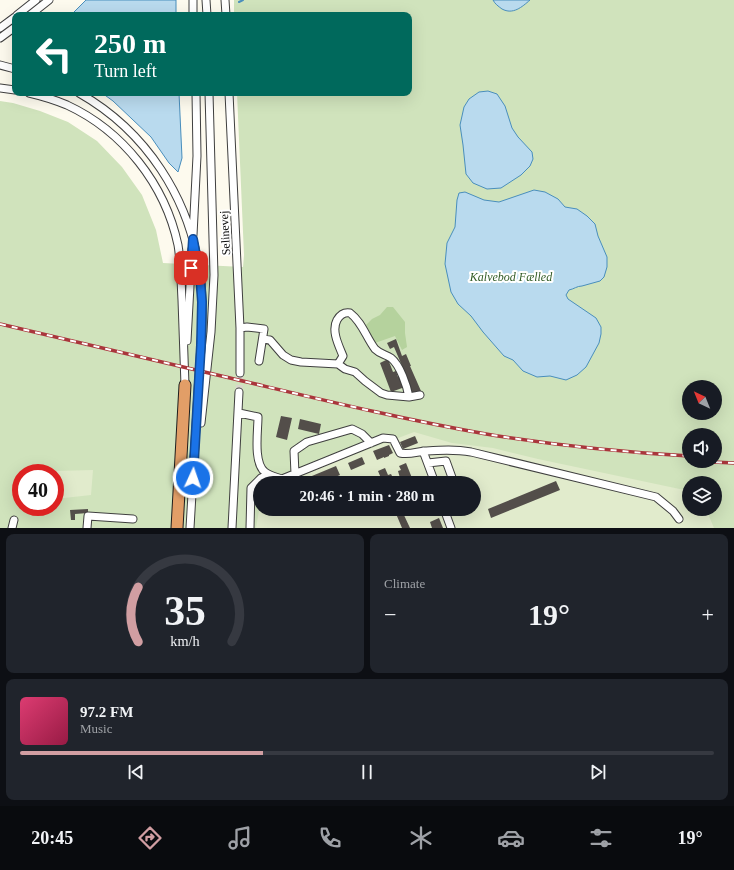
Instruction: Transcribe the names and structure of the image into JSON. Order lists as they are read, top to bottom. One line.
{"streets":{"street":["Selinevej"]},"parks":["Kalvebod Fælled"],"north":"top left","page":{"turn":["250 m","Turn left"],"limit":"40","trip":"20:46 · 1 min · 280 m","tile":"Climate","heat":["−","19°","+"],"song":["97.2 FM","Music"],"tabs":["20:45","19°"],"gauge":["35","km/h"]}}
